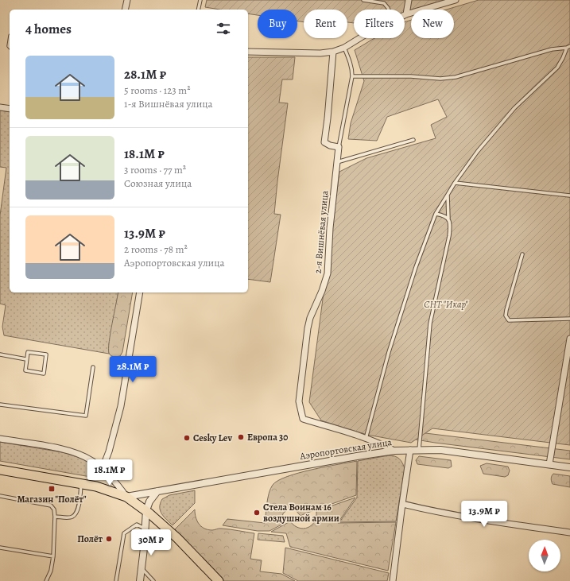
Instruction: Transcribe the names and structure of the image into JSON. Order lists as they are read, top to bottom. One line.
{"streets":{"street":["2-я Вишнёвая улица","Аэропортовская улица"]},"crossings":[["2-я Вишнёвая улица","Аэропортовская улица"]],"parks":["СНТ \"Икар\""],"places":{"other":["Европа 30","Cesky Lev","Стела Воинам 16 воздушной армии","Полёт"],"transit":["Магазин \"Полёт\""]},"north":"top","page":{"chip":["Buy","Rent","Filters","New"],"heading":"4 homes","list":[{"name":"28.1M ₽","note":"5 rooms · 123 m² · 1-я Вишнёвая улица"},{"name":"18.1M ₽","note":"3 rooms · 77 m² · Союзная улица"},{"name":"13.9M ₽","note":"2 rooms · 78 m² · Аэропортовская улица"}],"price":["28.1M ₽","18.1M ₽","13.9M ₽","30M ₽"]}}
